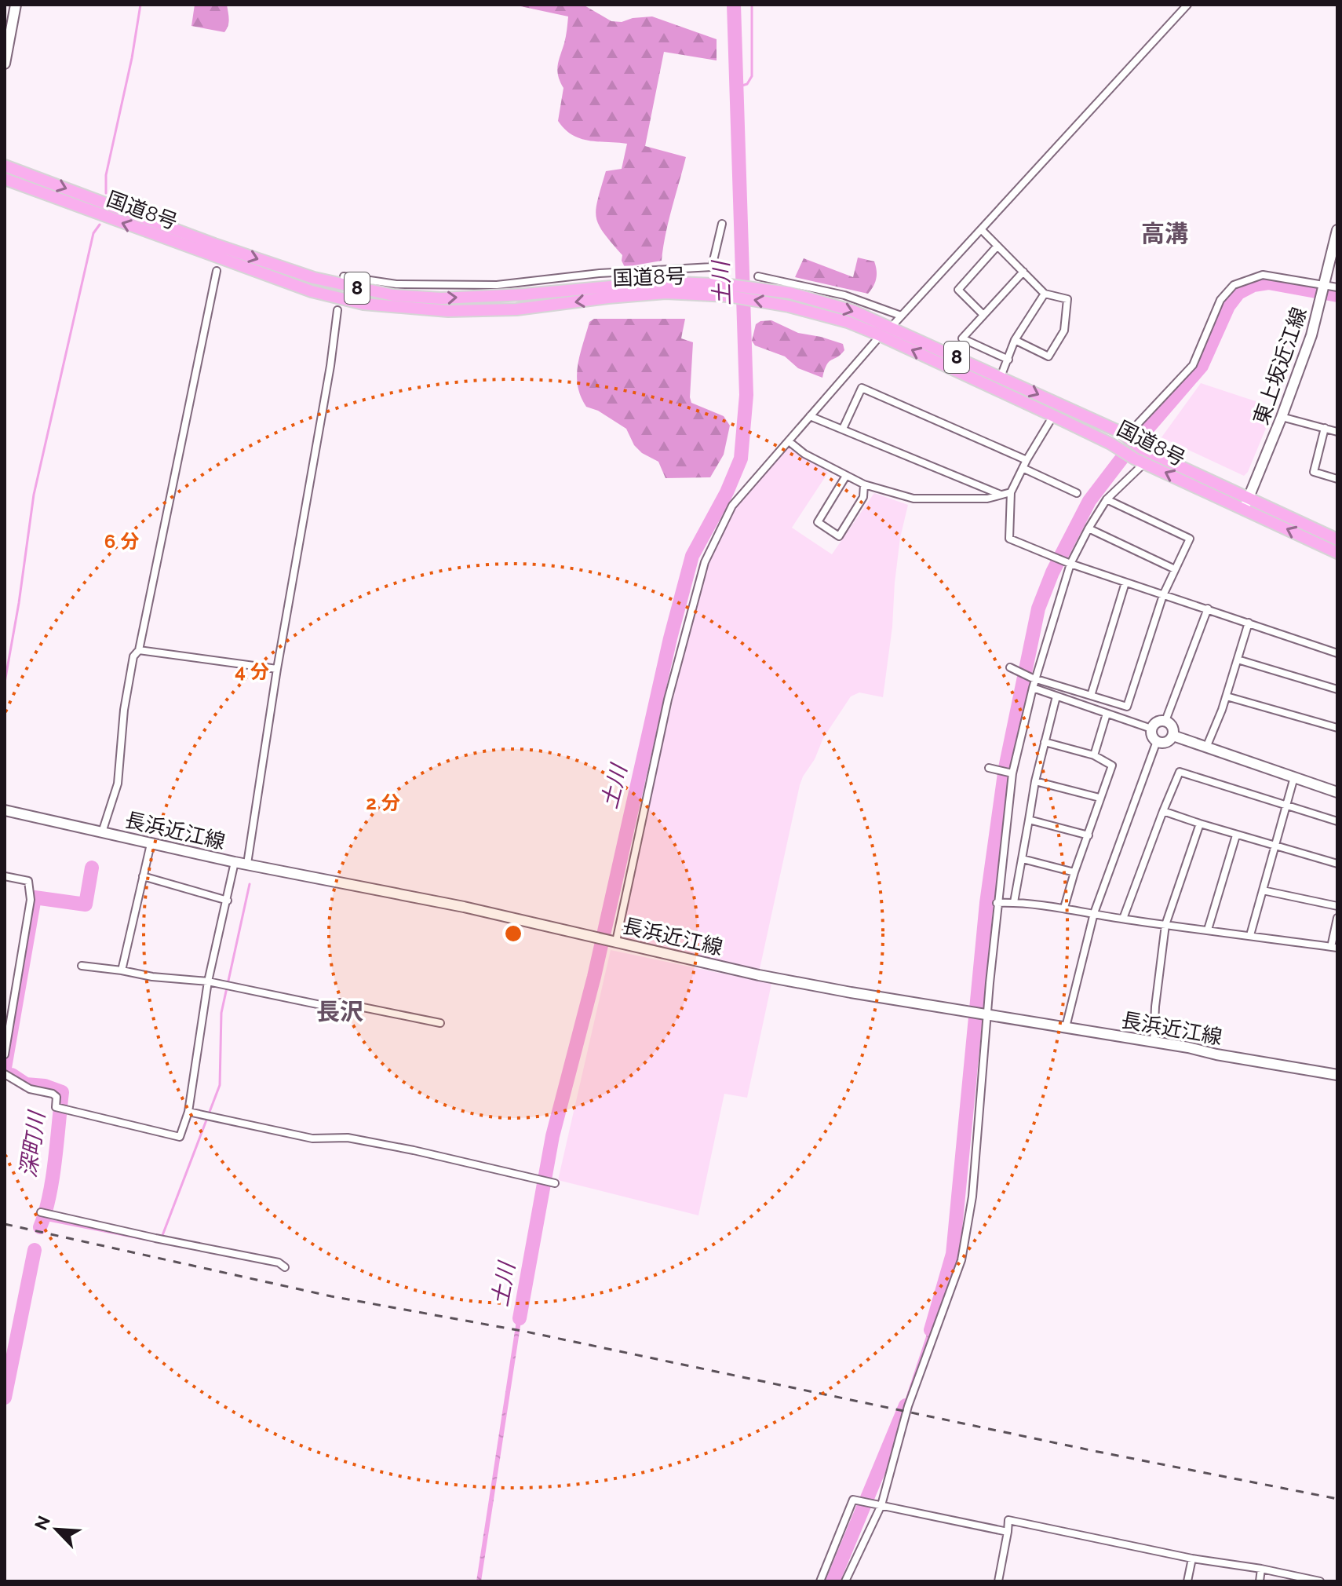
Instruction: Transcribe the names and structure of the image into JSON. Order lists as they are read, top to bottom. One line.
{"streets":{"highway":["国道8号","8"],"main road":["東上坂近江線","長浜近江線"]},"crossings":[["国道8号","東上坂近江線"]],"districts":["高溝","長沢"],"water":["土川","深町川"],"north":"top left","rings":["6 分","4 分","2 分"]}
